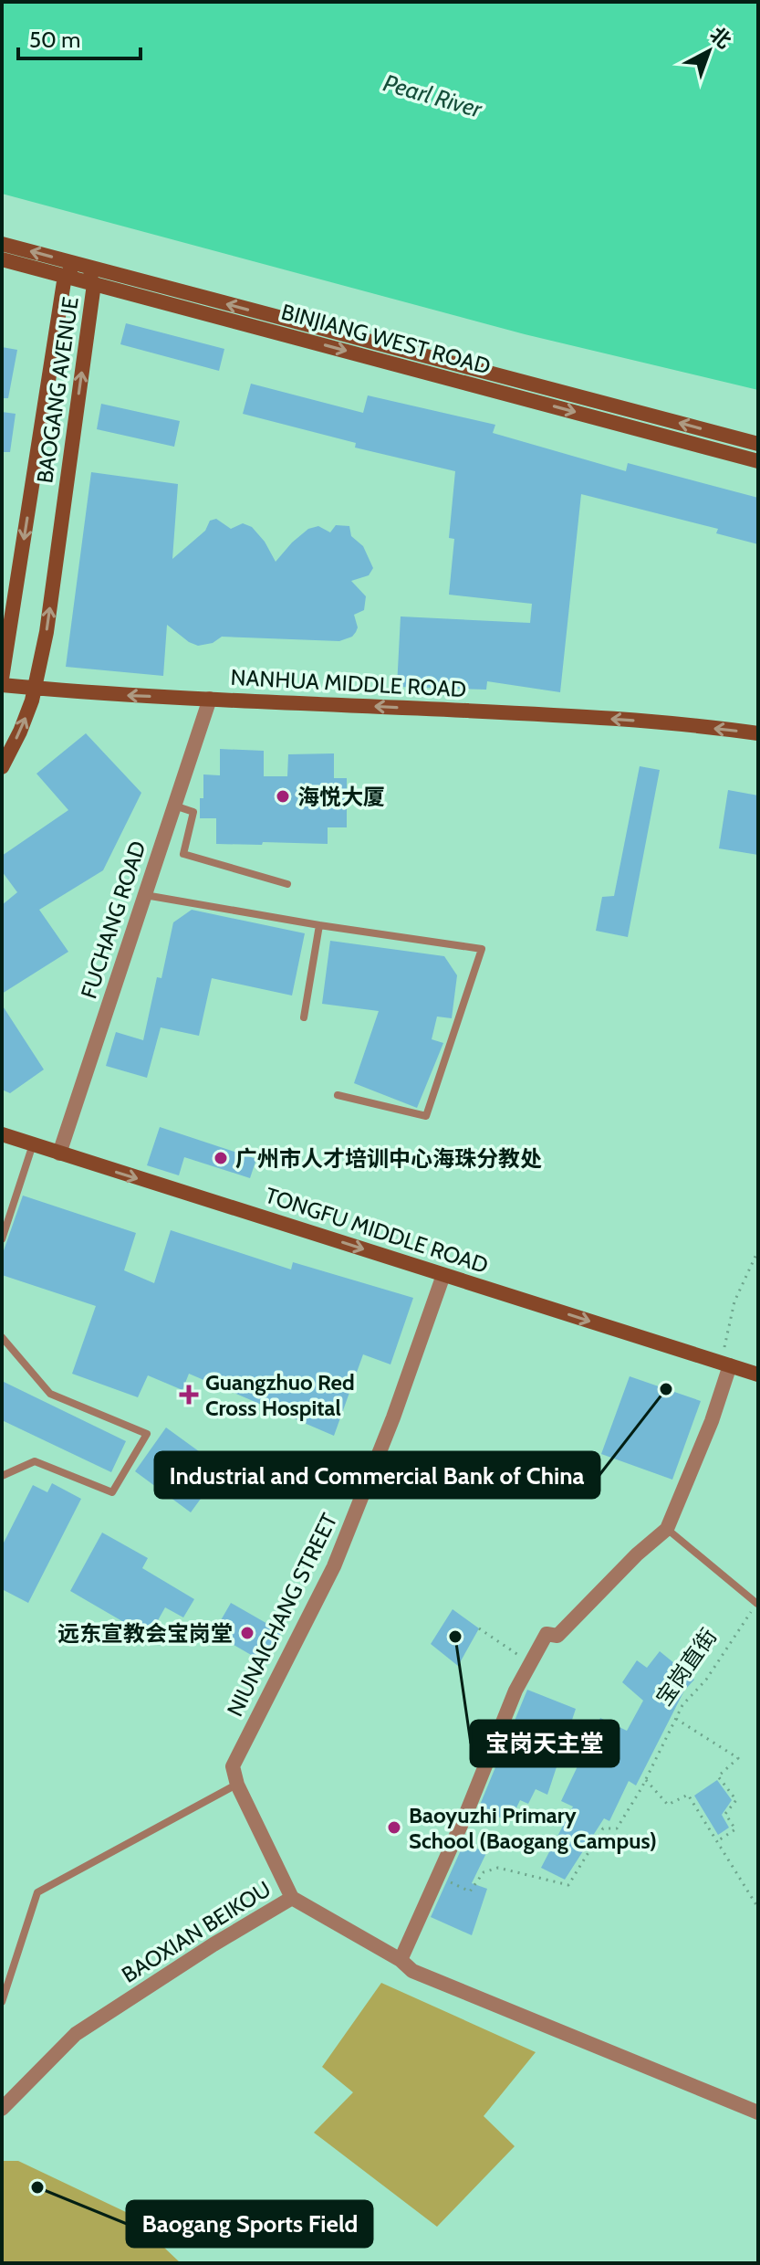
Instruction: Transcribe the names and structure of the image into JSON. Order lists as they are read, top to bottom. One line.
{"streets":{"main road":["BINJIANG WEST ROAD","BAOGANG AVENUE","NANHUA MIDDLE ROAD","TONGFU MIDDLE ROAD"],"street":["FUCHANG ROAD","NIUNAICHANG STREET","BAOXIAN BEIKOU"],"path":["宝岗直街"]},"crossings":[["BINJIANG WEST ROAD","BAOGANG AVENUE"],["BAOGANG AVENUE","NANHUA MIDDLE ROAD"],["NANHUA MIDDLE ROAD","FUCHANG ROAD"],["FUCHANG ROAD","TONGFU MIDDLE ROAD"],["TONGFU MIDDLE ROAD","NIUNAICHANG STREET"],["NIUNAICHANG STREET","BAOXIAN BEIKOU"]],"one_way":["NANHUA MIDDLE ROAD","TONGFU MIDDLE ROAD"],"water":["Pearl River"],"places":{"other":["海悦大厦","广州市人才培训中心海珠分教处","Industrial and Commercial Bank of China","远东宣教会宝岗堂","宝岗天主堂","Baoyuzhi Primary School (Baogang Campus)","Baogang Sports Field"],"health":["Guangzhuo Red Cross Hospital"]},"scale_bar":"50 m","north":"top right"}
